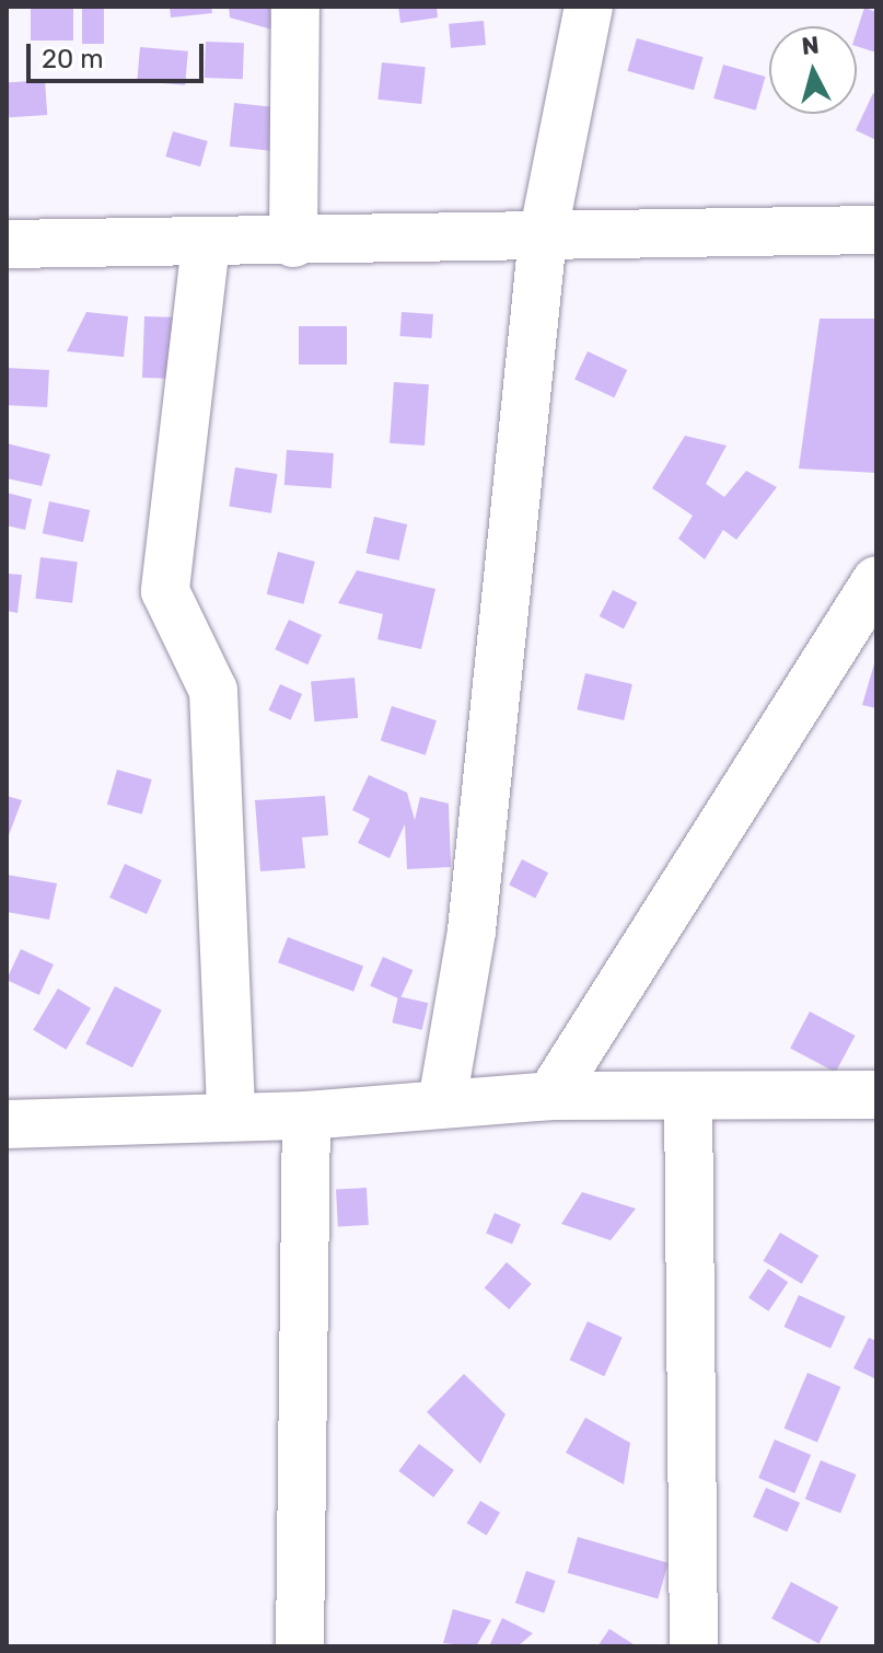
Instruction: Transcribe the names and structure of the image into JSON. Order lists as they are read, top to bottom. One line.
{"scale_bar":"20 m","north":"top"}
